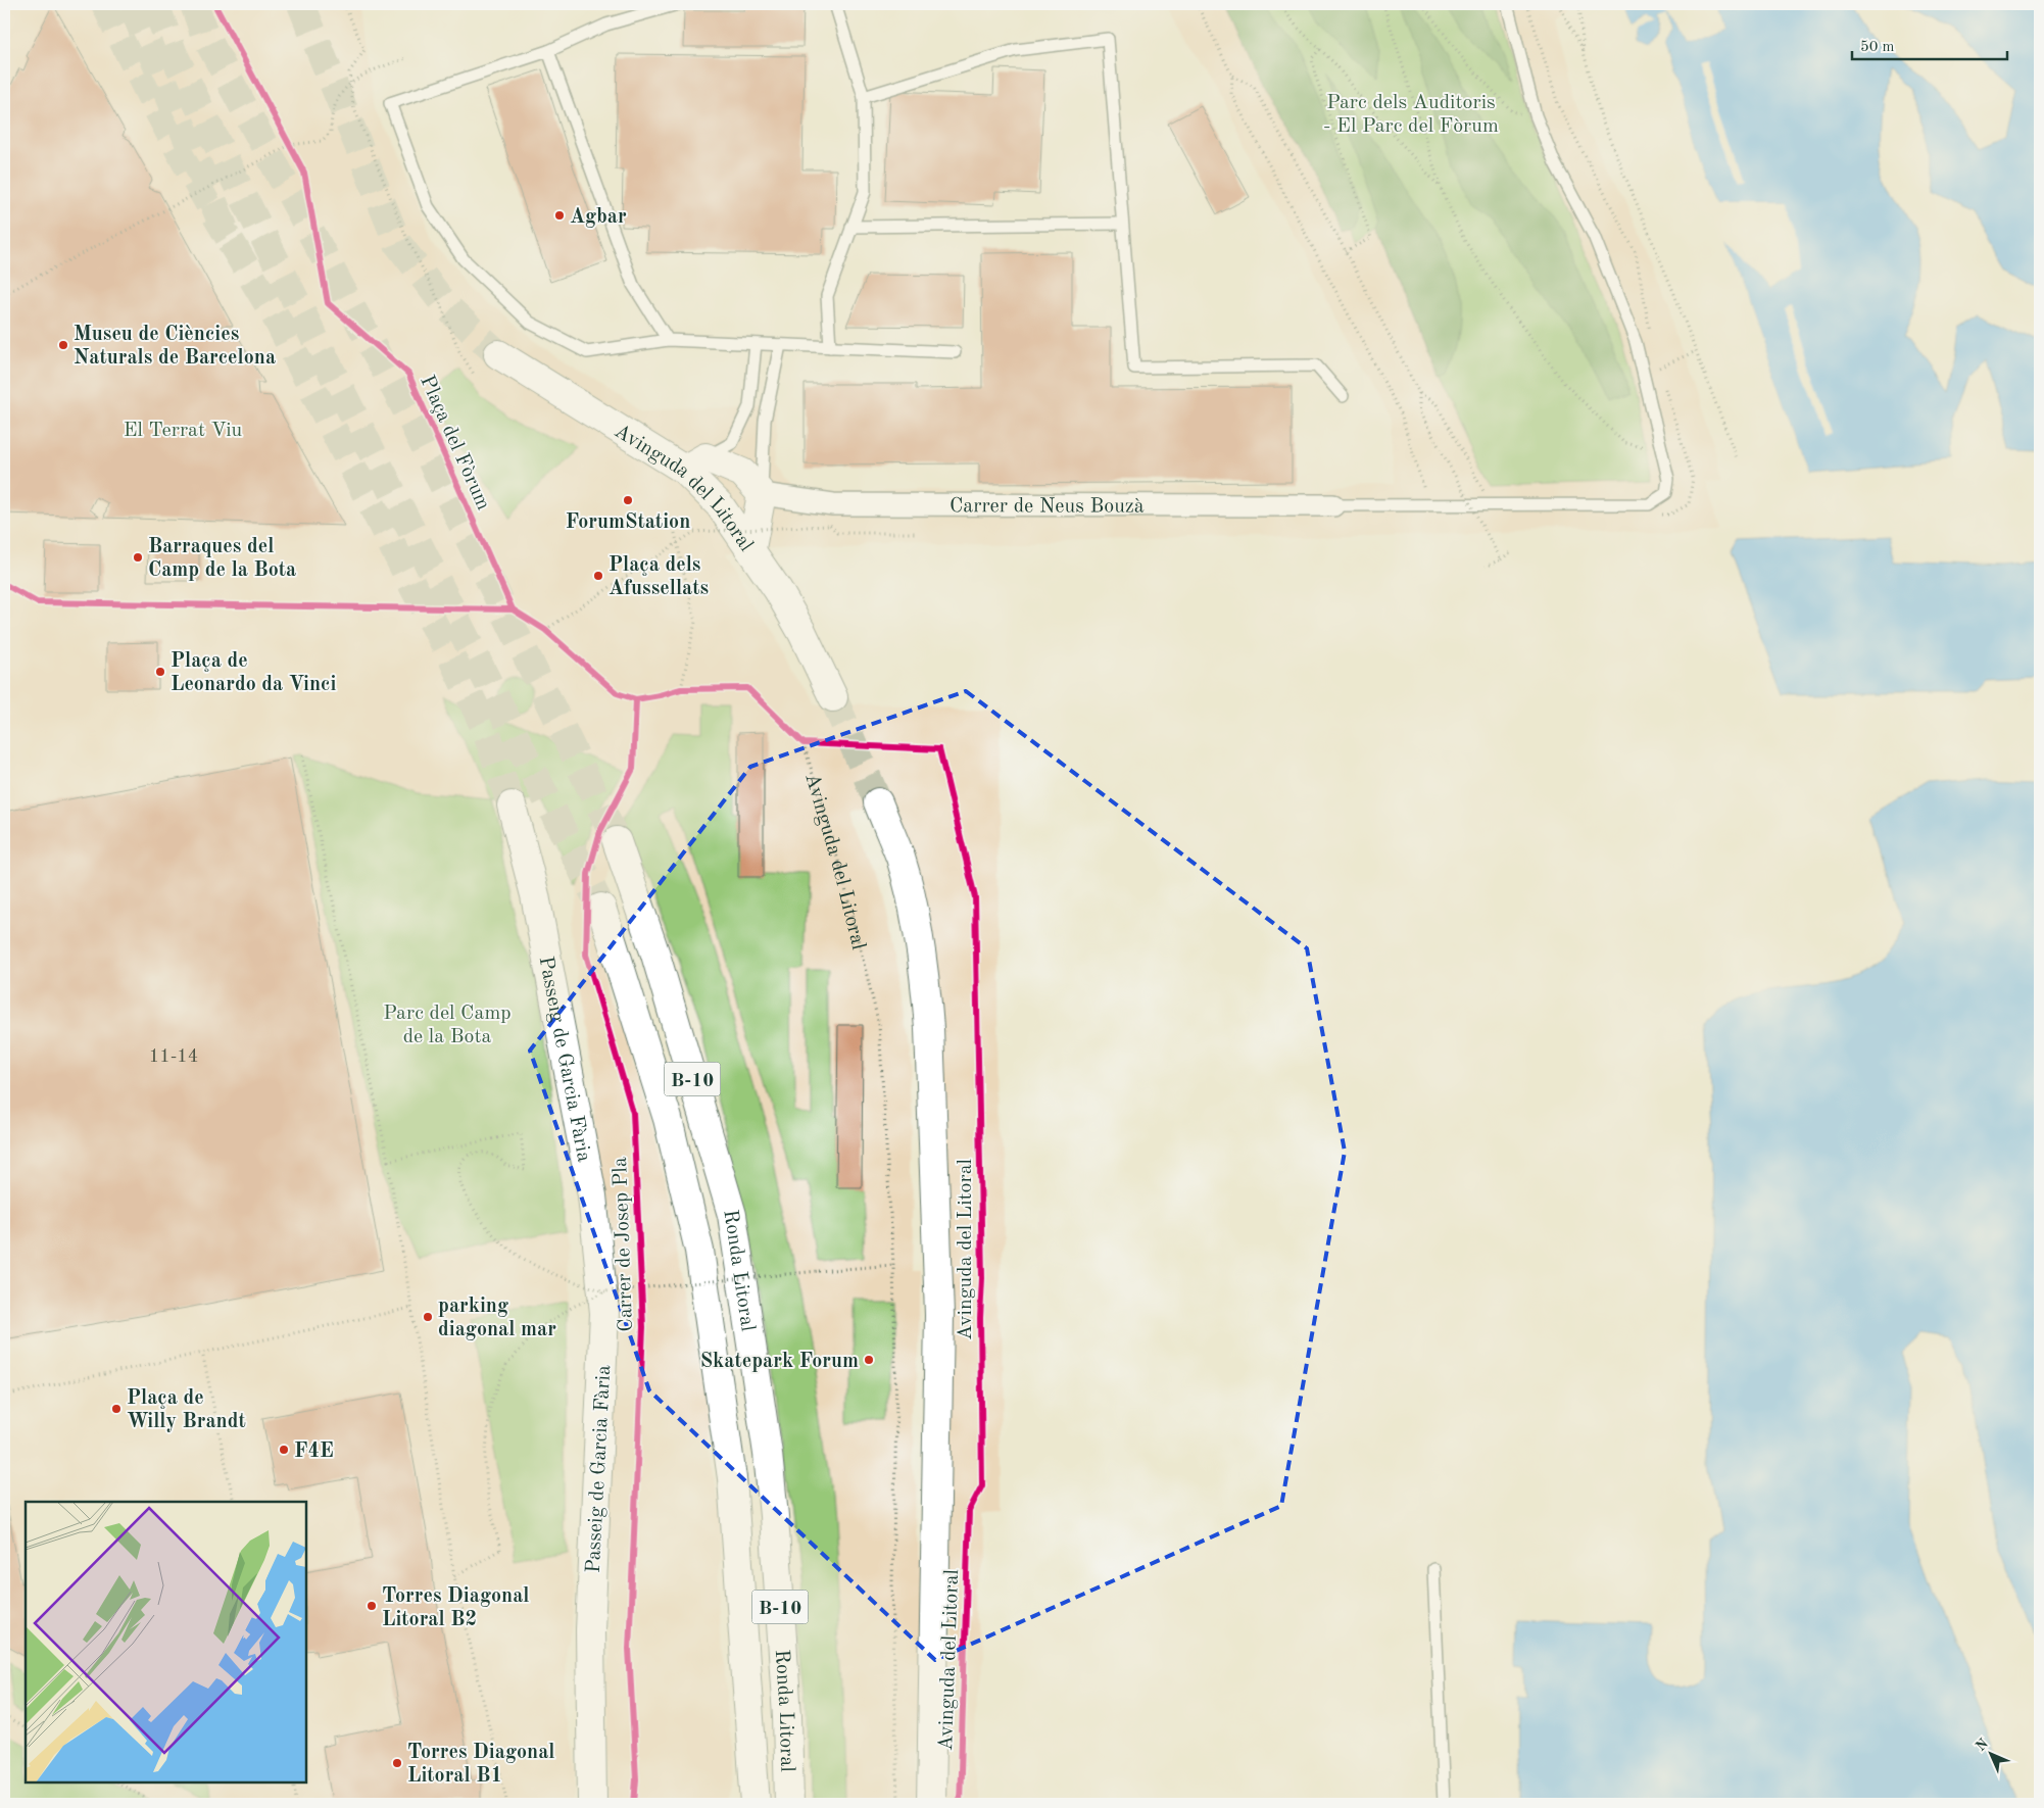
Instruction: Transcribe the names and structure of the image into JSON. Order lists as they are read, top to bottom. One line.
{"streets":{"main road":["Avinguda del Litoral","Passeig de Garcia Fària","B-10","Ronda Litoral"],"street":["Carrer de Neus Bouzà"],"cycle path":["Plaça del Fòrum","Carrer de Josep Pla"]},"parks":["Parc dels Auditoris - El Parc del Fòrum","El Terrat Viu","Parc del Camp de la Bota"],"places":["Agbar","Museu de Ciències Naturals de Barcelona","ForumStation","Barraques del Camp de la Bota","Plaça dels Afussellats","Plaça de Leonardo da Vinci","parking diagonal mar","Skatepark Forum","Plaça de Willy Brandt","F4E","Torres Diagonal Litoral B2","Torres Diagonal Litoral B1"],"house_numbers":["11-14"],"scale_bar":"50 m","north":"top left"}
